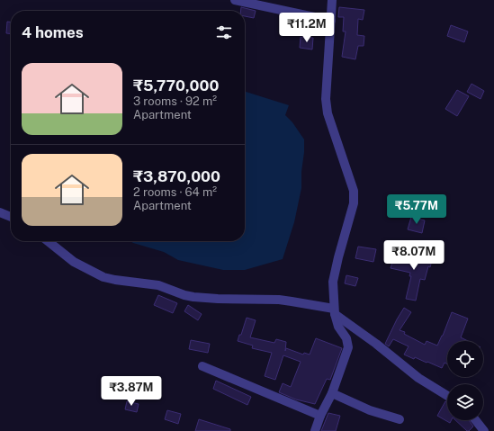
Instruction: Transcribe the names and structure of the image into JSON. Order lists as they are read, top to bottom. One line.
{"page":{"heading":"4 homes","price":["₹11.2M","₹5.77M","₹8.07M","₹3.87M"],"list":[{"name":"₹5,770,000","note":"3 rooms · 92 m² · Apartment"},{"name":"₹3,870,000","note":"2 rooms · 64 m² · Apartment"}]}}
